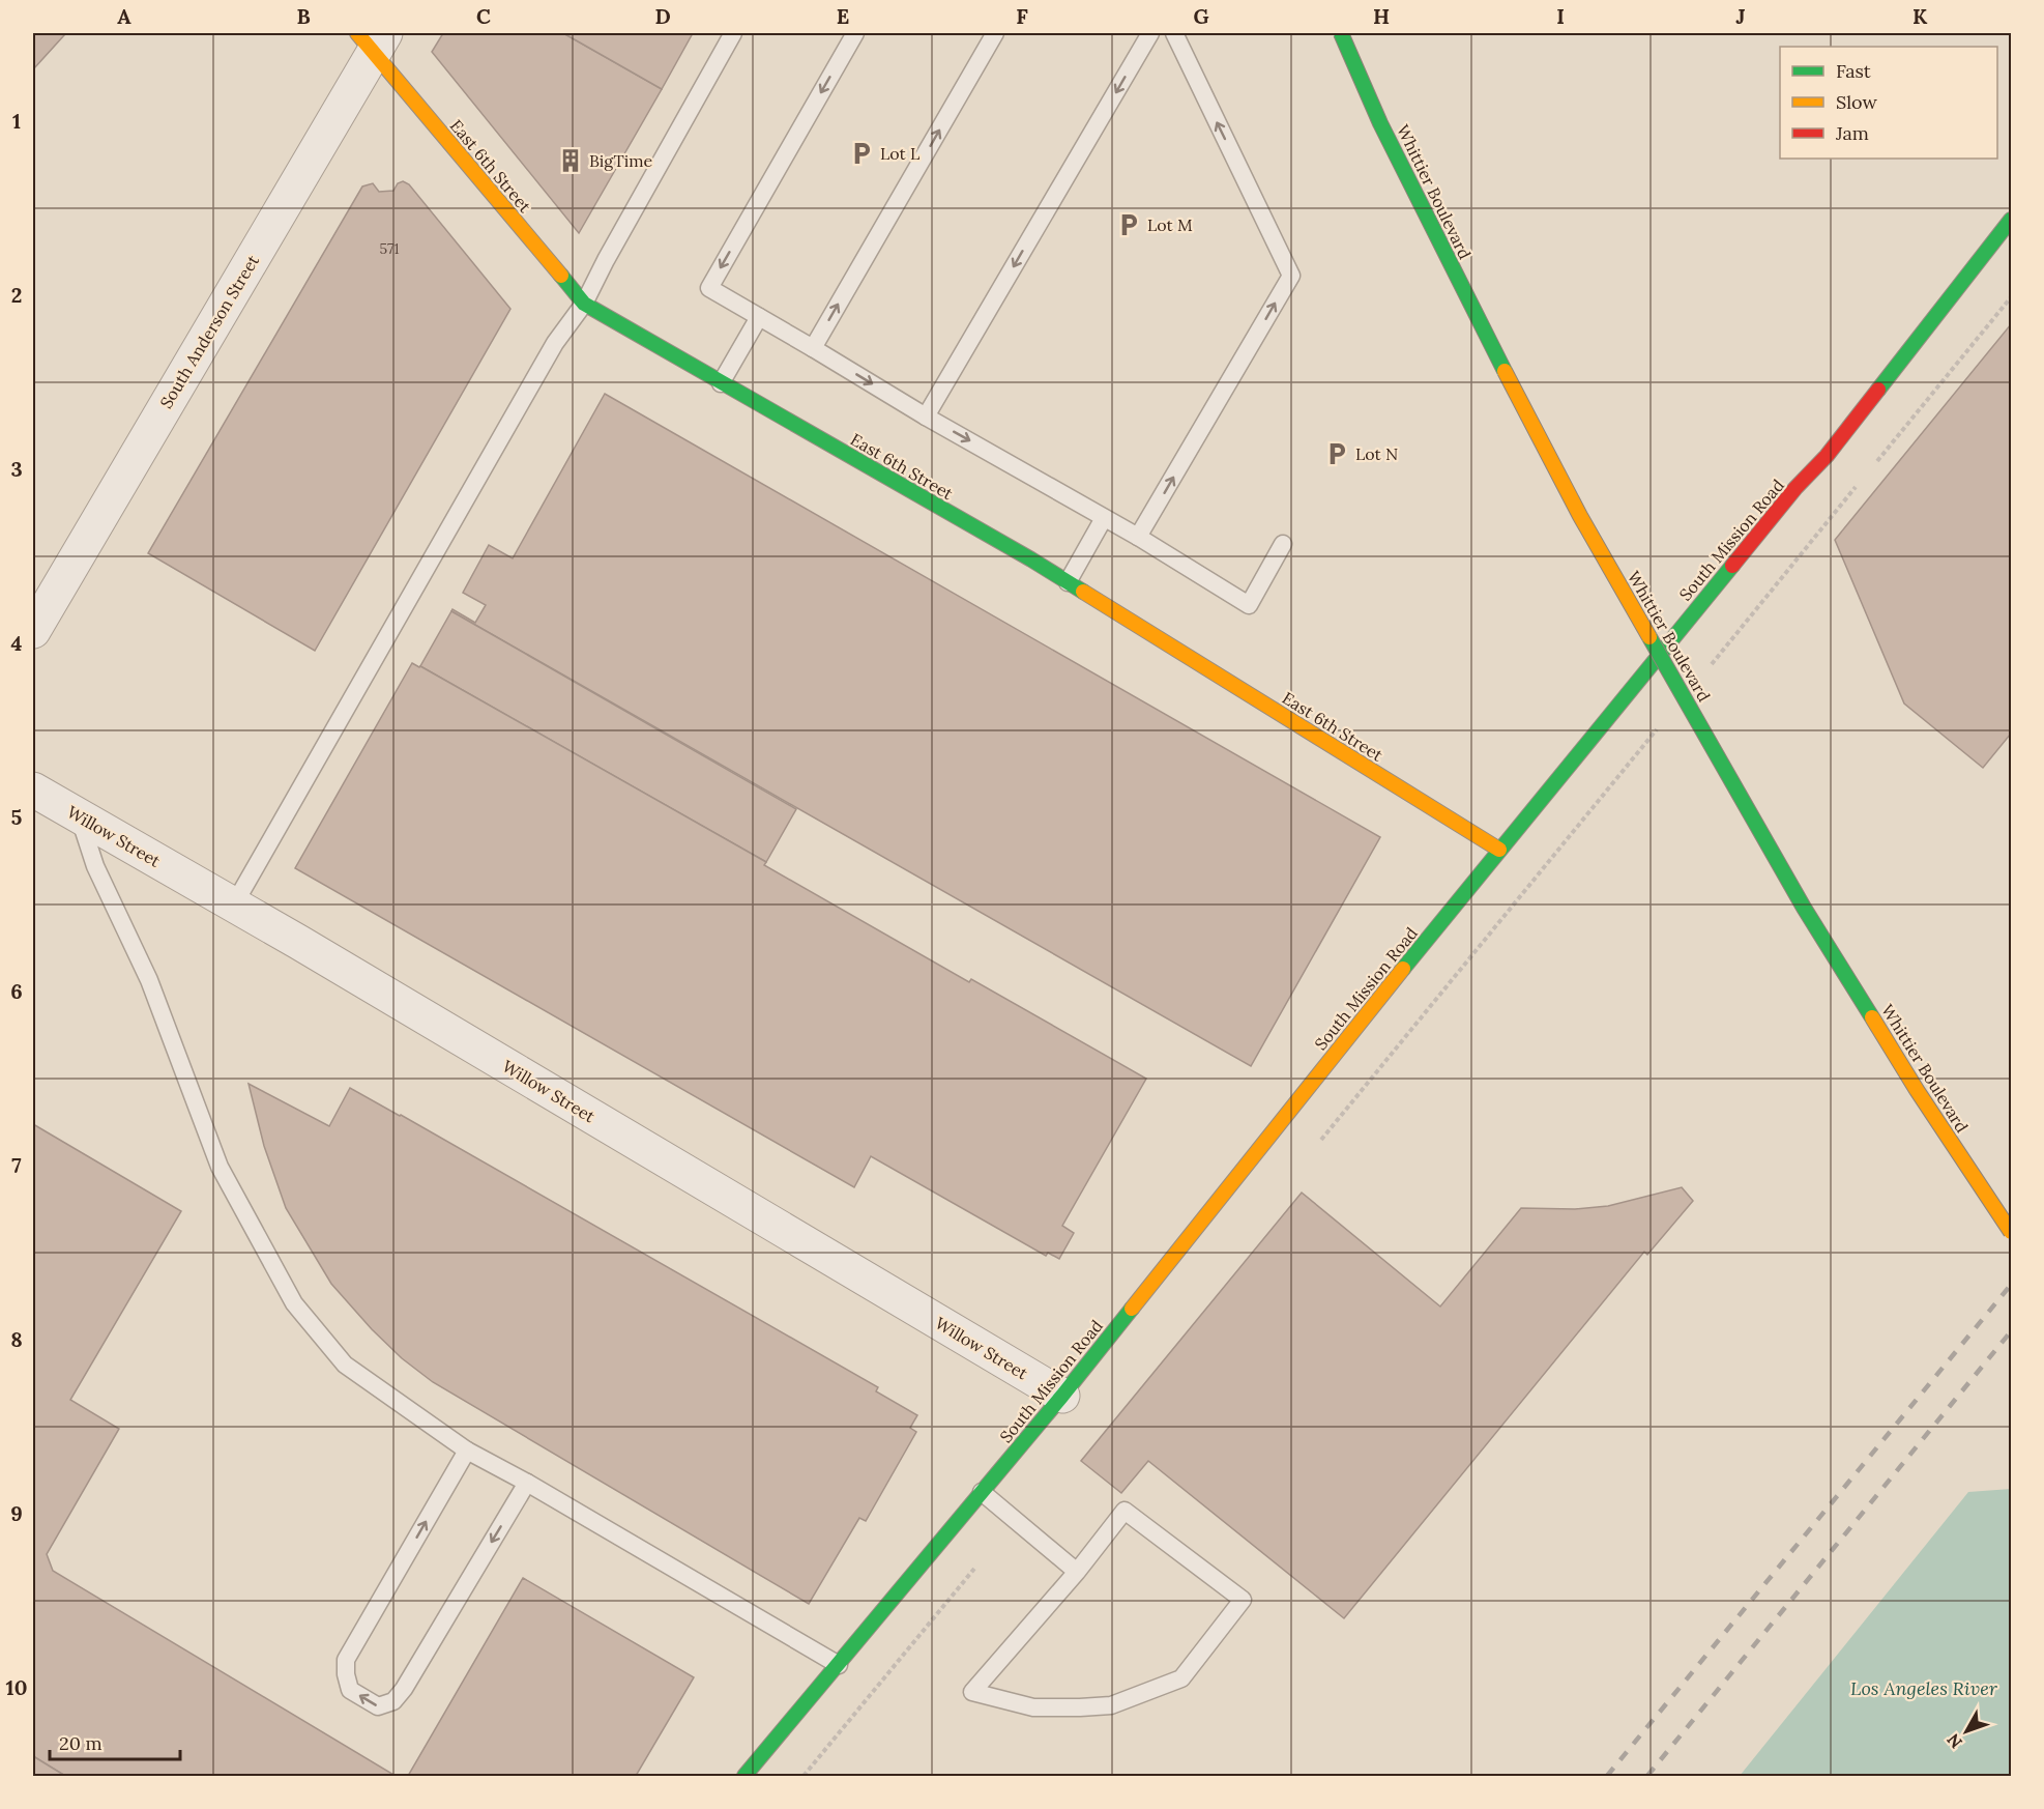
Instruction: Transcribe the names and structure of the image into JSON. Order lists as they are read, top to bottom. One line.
{"streets":{"street":["East 6th Street","Whittier Boulevard","South Anderson Street","South Mission Road","Willow Street"]},"crossings":[["East 6th Street","South Anderson Street"],["East 6th Street","South Mission Road"],["South Mission Road","Willow Street"]],"water":["Los Angeles River"],"places":{"parking":["Lot L","Lot M","Lot N"],"building":["BigTime"]},"house_numbers":["571"],"legend":["Fast","Slow","Jam"],"scale_bar":"20 m","north":"bottom left","grid":{"columns":["A","B","C","D","E","F","G","H","I","J","K"],"rows":["1","2","3","4","5","6","7","8","9","10"]}}
